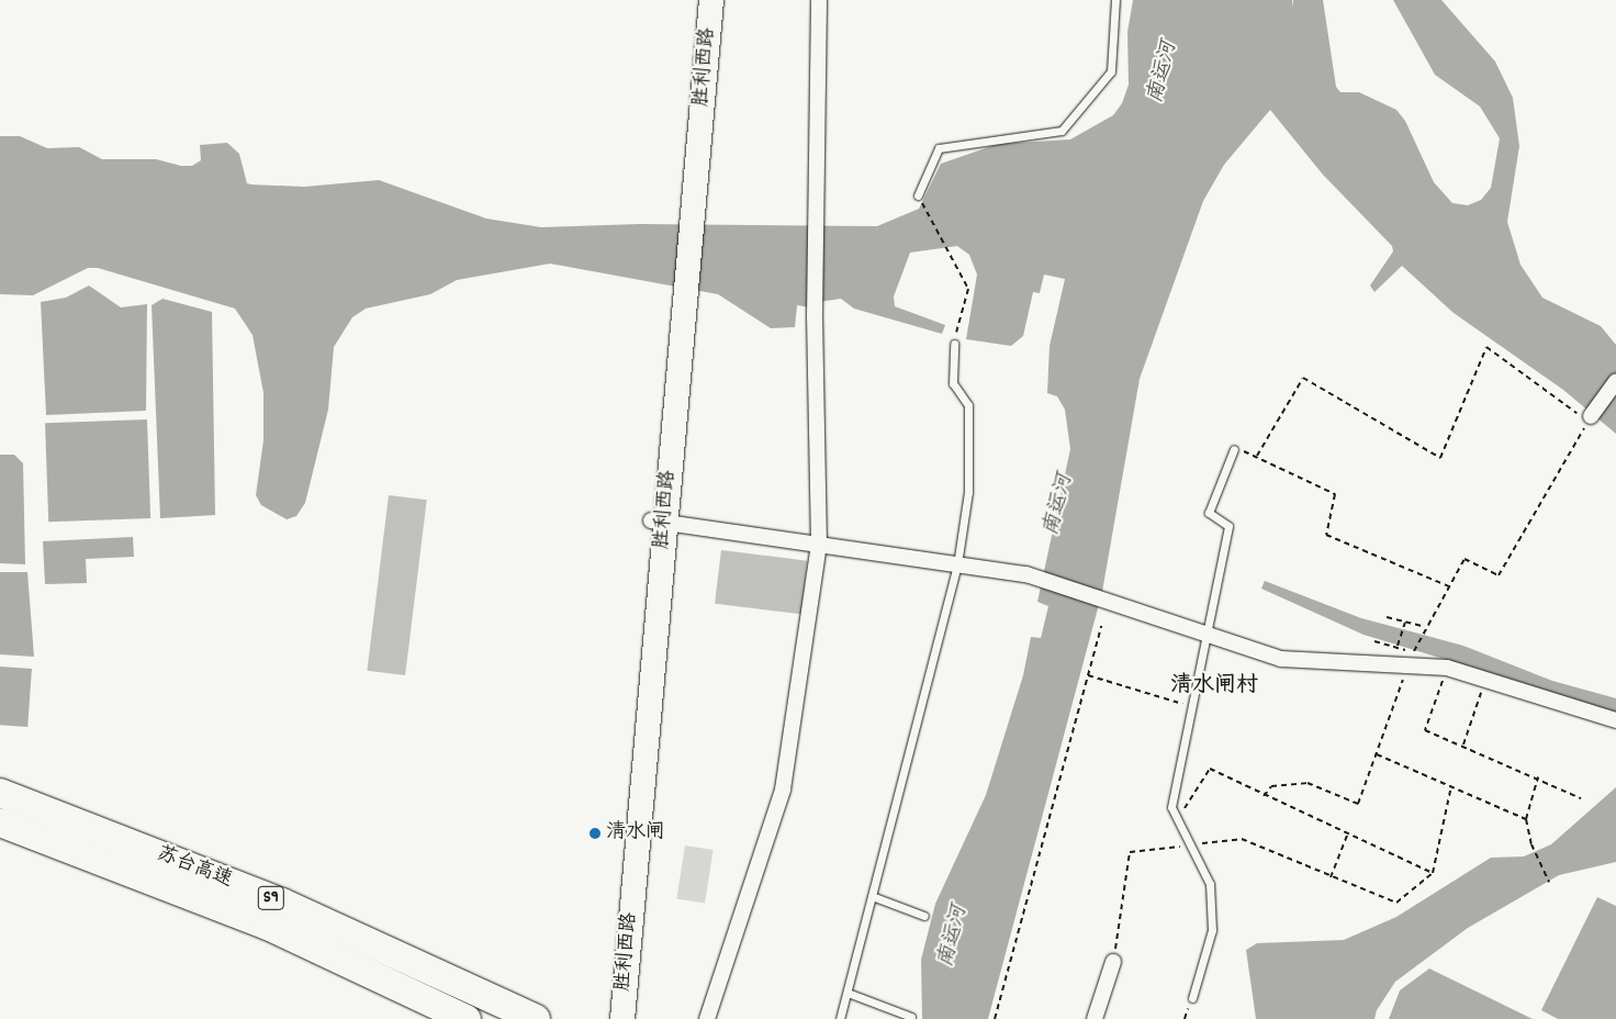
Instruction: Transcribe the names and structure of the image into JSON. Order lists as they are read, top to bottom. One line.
{"streets":{"highway":["苏台高速","S9"],"main road":["胜利西路"]},"districts":["清水闸村"],"water":["南运河"],"places":["清水闸"]}
